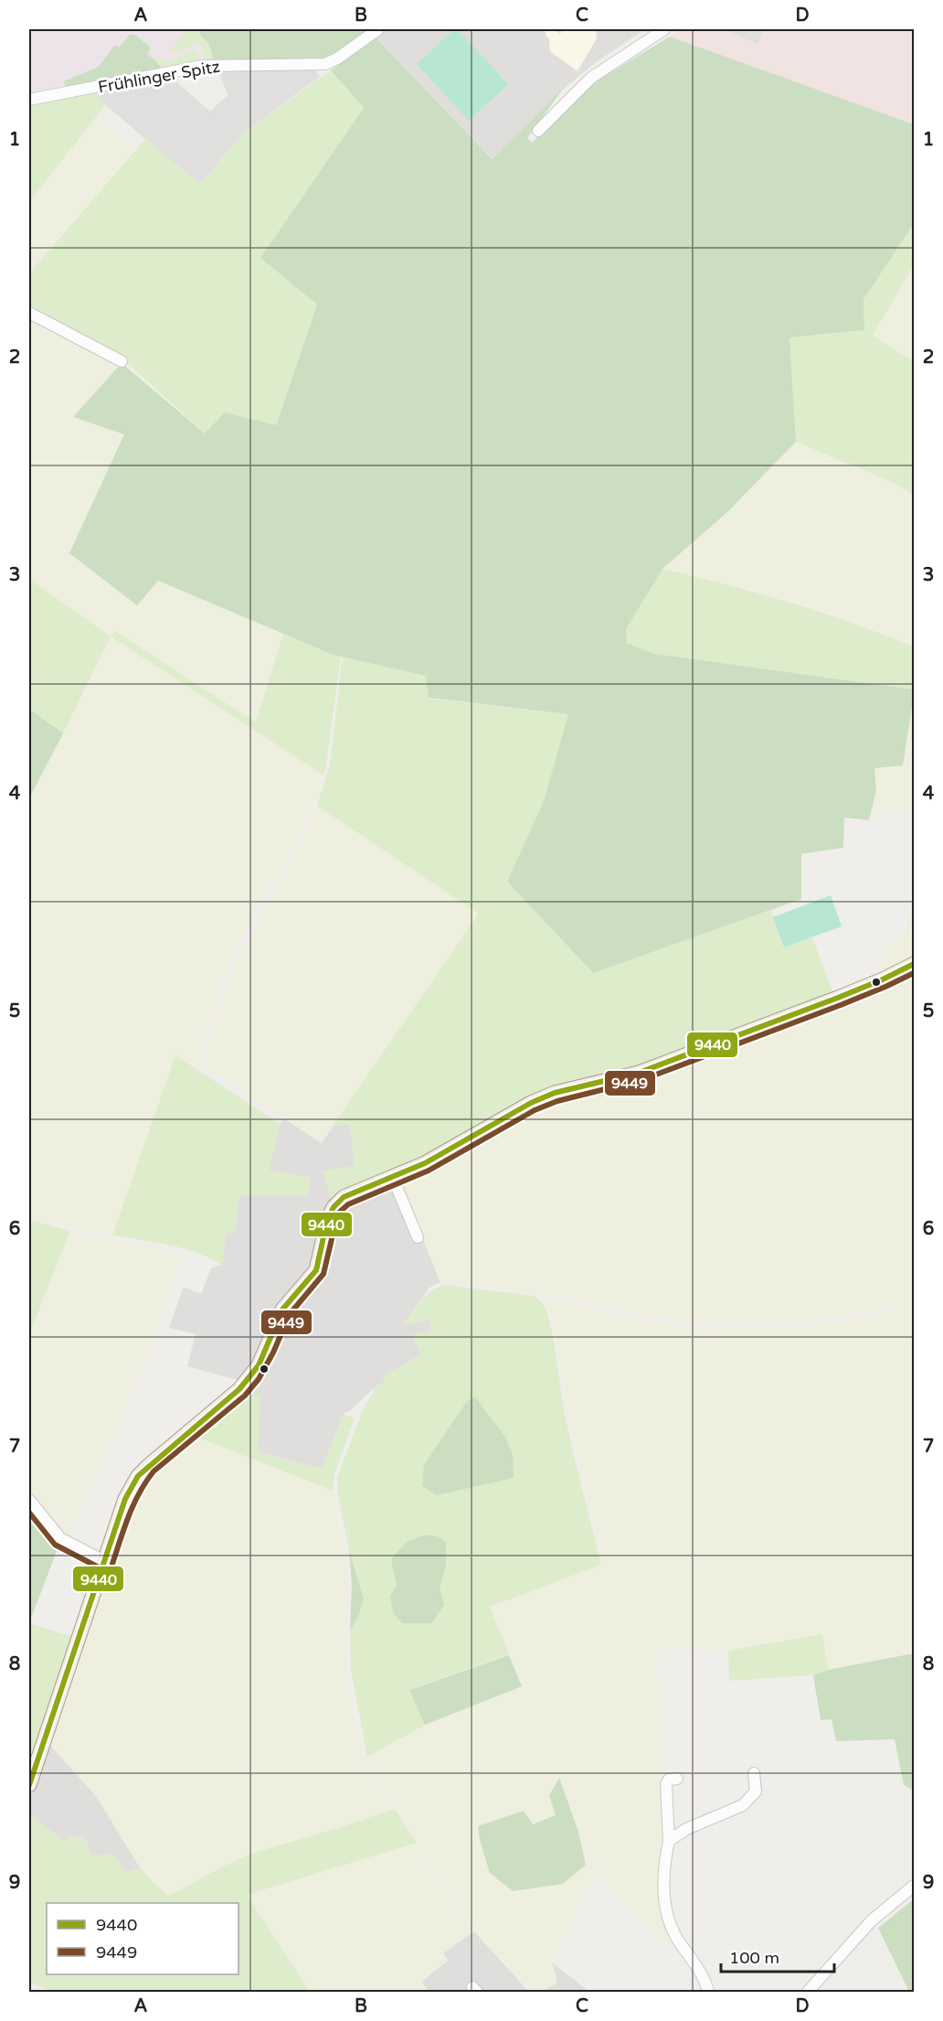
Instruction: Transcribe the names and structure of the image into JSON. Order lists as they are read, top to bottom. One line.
{"streets":{"street":["Frühlinger Spitz"]},"lines":["transit line 9440","transit line 9449"],"legend":["9440","9449"],"scale_bar":"100 m","grid":{"columns":["A","B","C","D"],"rows":["1","2","3","4","5","6","7","8","9"]}}
